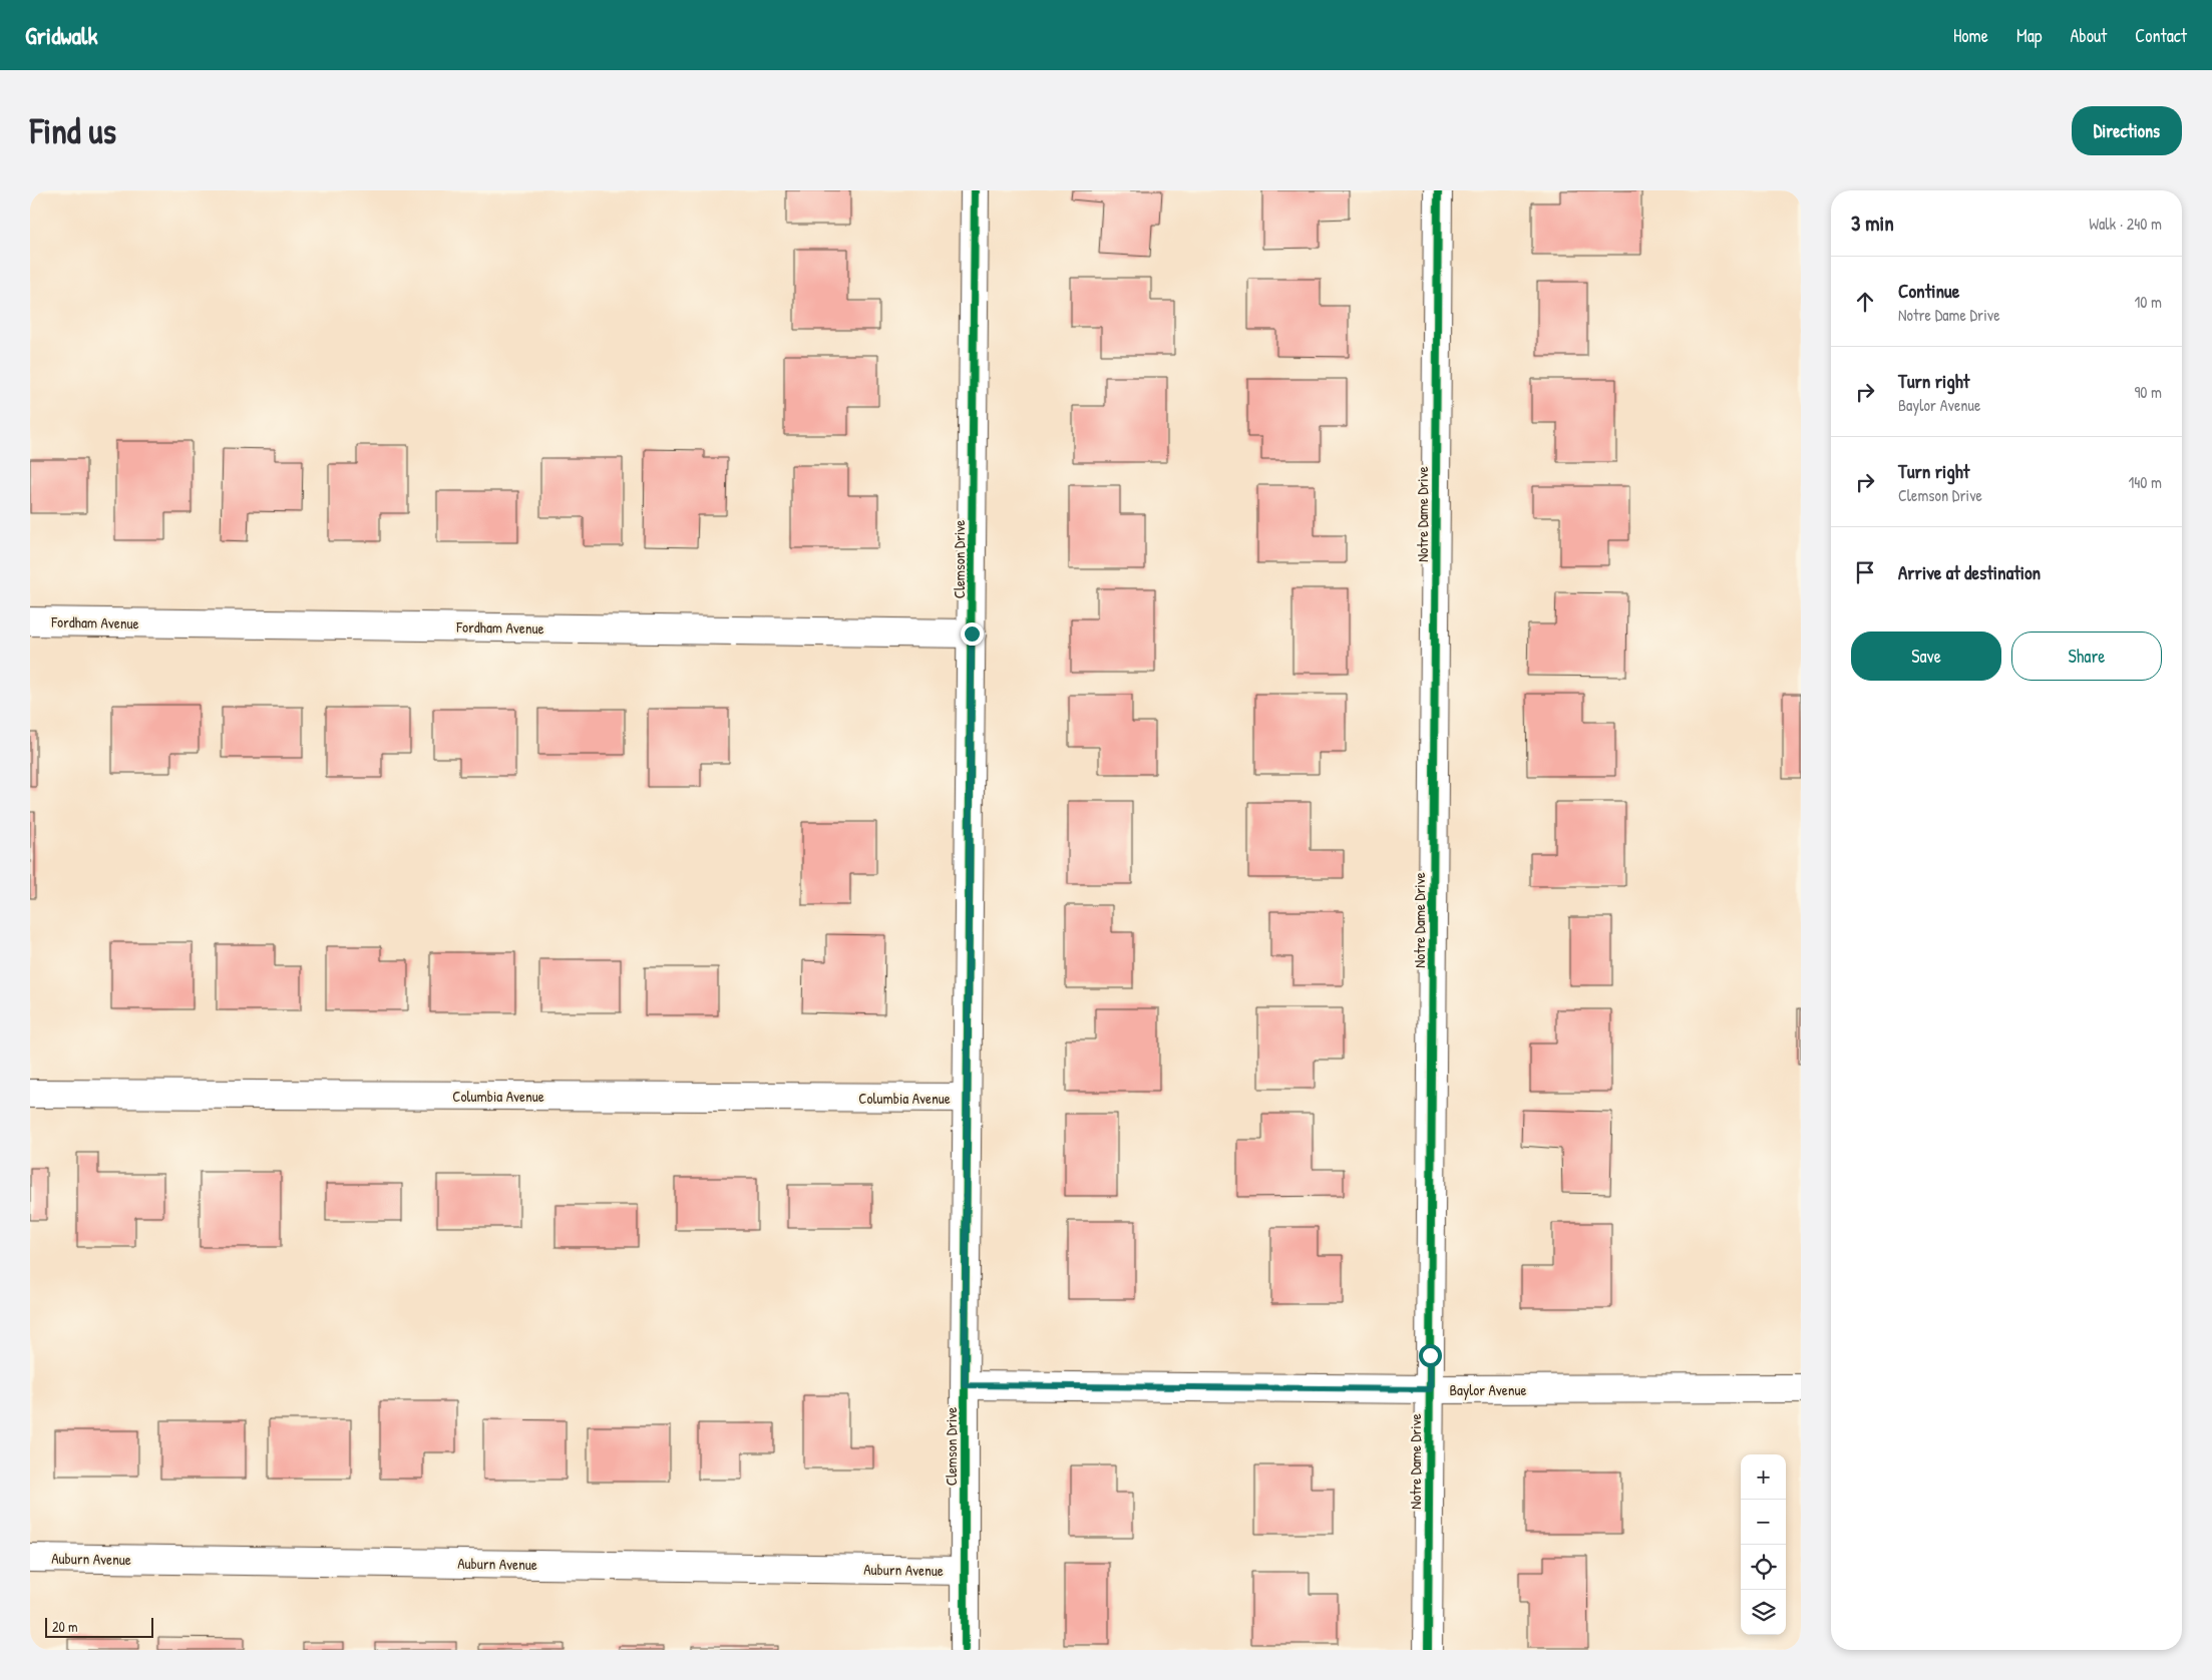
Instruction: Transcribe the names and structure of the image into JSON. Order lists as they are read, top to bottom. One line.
{"streets":{"street":["Notre Dame Drive","Clemson Drive","Fordham Avenue","Columbia Avenue","Baylor Avenue","Auburn Avenue"]},"crossings":[["Notre Dame Drive","Baylor Avenue"],["Clemson Drive","Fordham Avenue"],["Clemson Drive","Columbia Avenue"],["Clemson Drive","Baylor Avenue"],["Clemson Drive","Auburn Avenue"]],"scale_bar":"20 m","page":{"header":"Gridwalk","nav":["Home","Map","About","Contact"],"buttons":["Directions",["Save","Share"]],"title":"Find us","heading":["3 min","Walk · 240 m"],"list":[["Continue","Notre Dame Drive","10 m"],["Turn right","Baylor Avenue","90 m"],["Turn right","Clemson Drive","140 m"],"Arrive at destination"],"map_buttons":["+","−"],"scale":"20 m"}}
